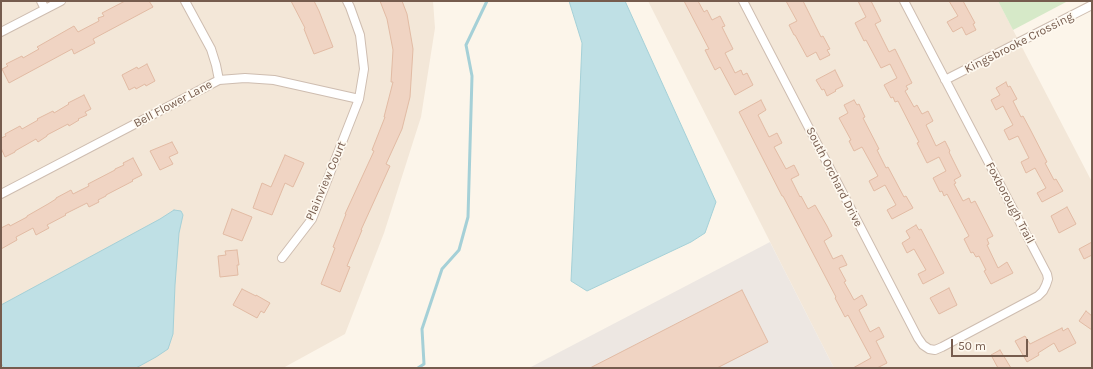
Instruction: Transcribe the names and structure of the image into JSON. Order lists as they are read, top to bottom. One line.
{"streets":{"street":["Kingsbrooke Crossing","Bell Flower Lane","South Orchard Drive","Plainview Court","Foxborough Trail"]},"crossings":[["Kingsbrooke Crossing","Foxborough Trail"],["Bell Flower Lane","Plainview Court"],["South Orchard Drive","Foxborough Trail"]],"scale_bar":"50 m"}
